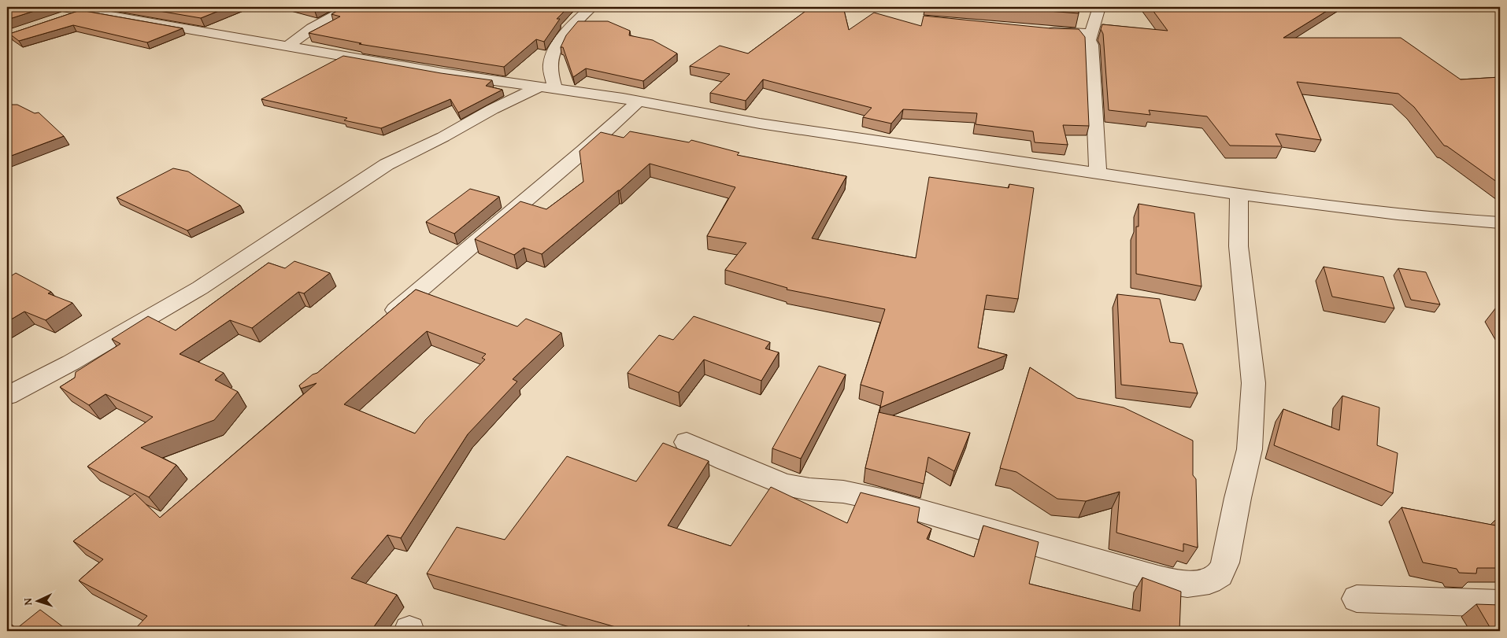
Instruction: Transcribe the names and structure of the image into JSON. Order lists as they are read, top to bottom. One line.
{"north":"left"}
